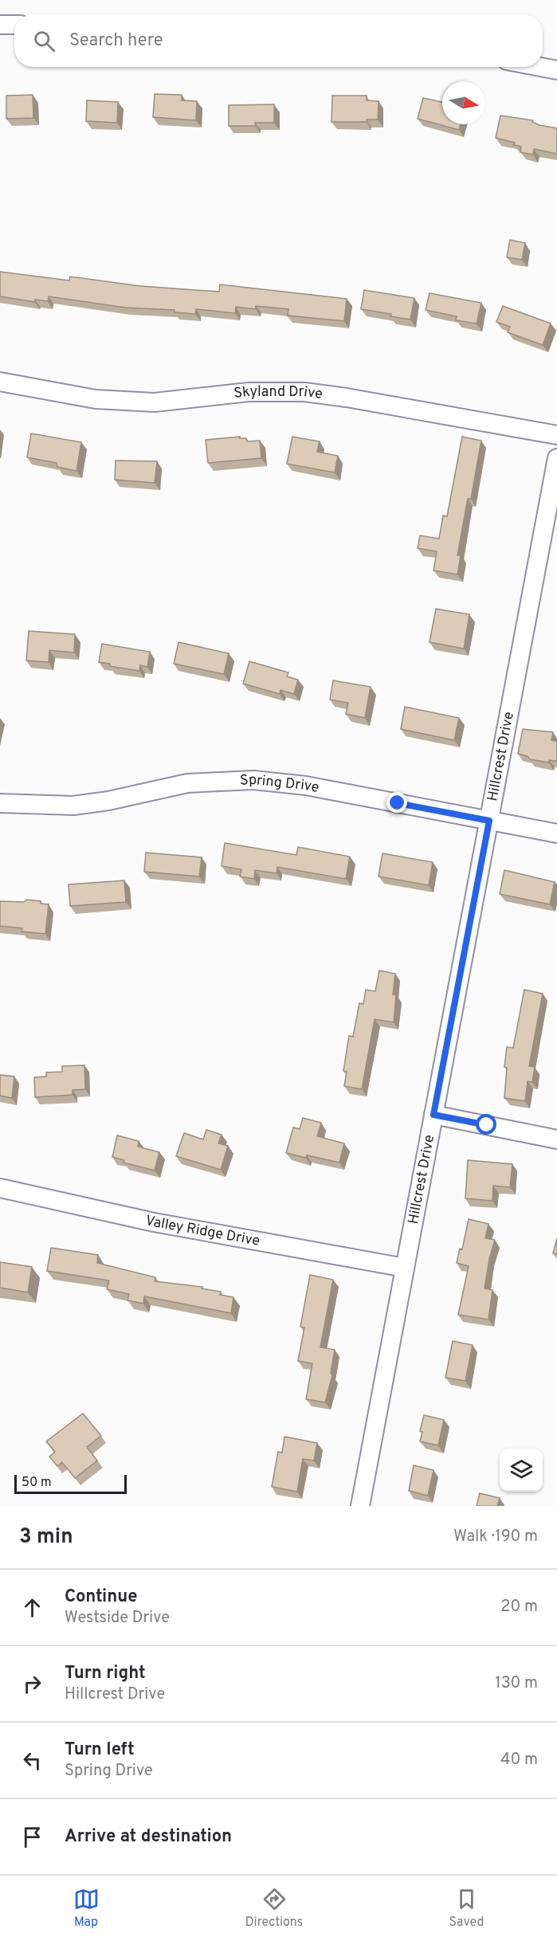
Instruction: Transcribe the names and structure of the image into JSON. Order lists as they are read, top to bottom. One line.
{"streets":{"street":["Skyland Drive","Hillcrest Drive","Spring Drive","Valley Ridge Drive"]},"crossings":[["Hillcrest Drive","Spring Drive"],["Hillcrest Drive","Valley Ridge Drive"]],"scale_bar":"50 m","north":"right","page":{"search":"Search here","scale":"50 m","heading":["3 min","Walk · 190 m"],"list":[["Continue","Westside Drive","20 m"],["Turn right","Hillcrest Drive","130 m"],["Turn left","Spring Drive","40 m"],"Arrive at destination"],"nav":["Map","Directions","Saved"]}}
